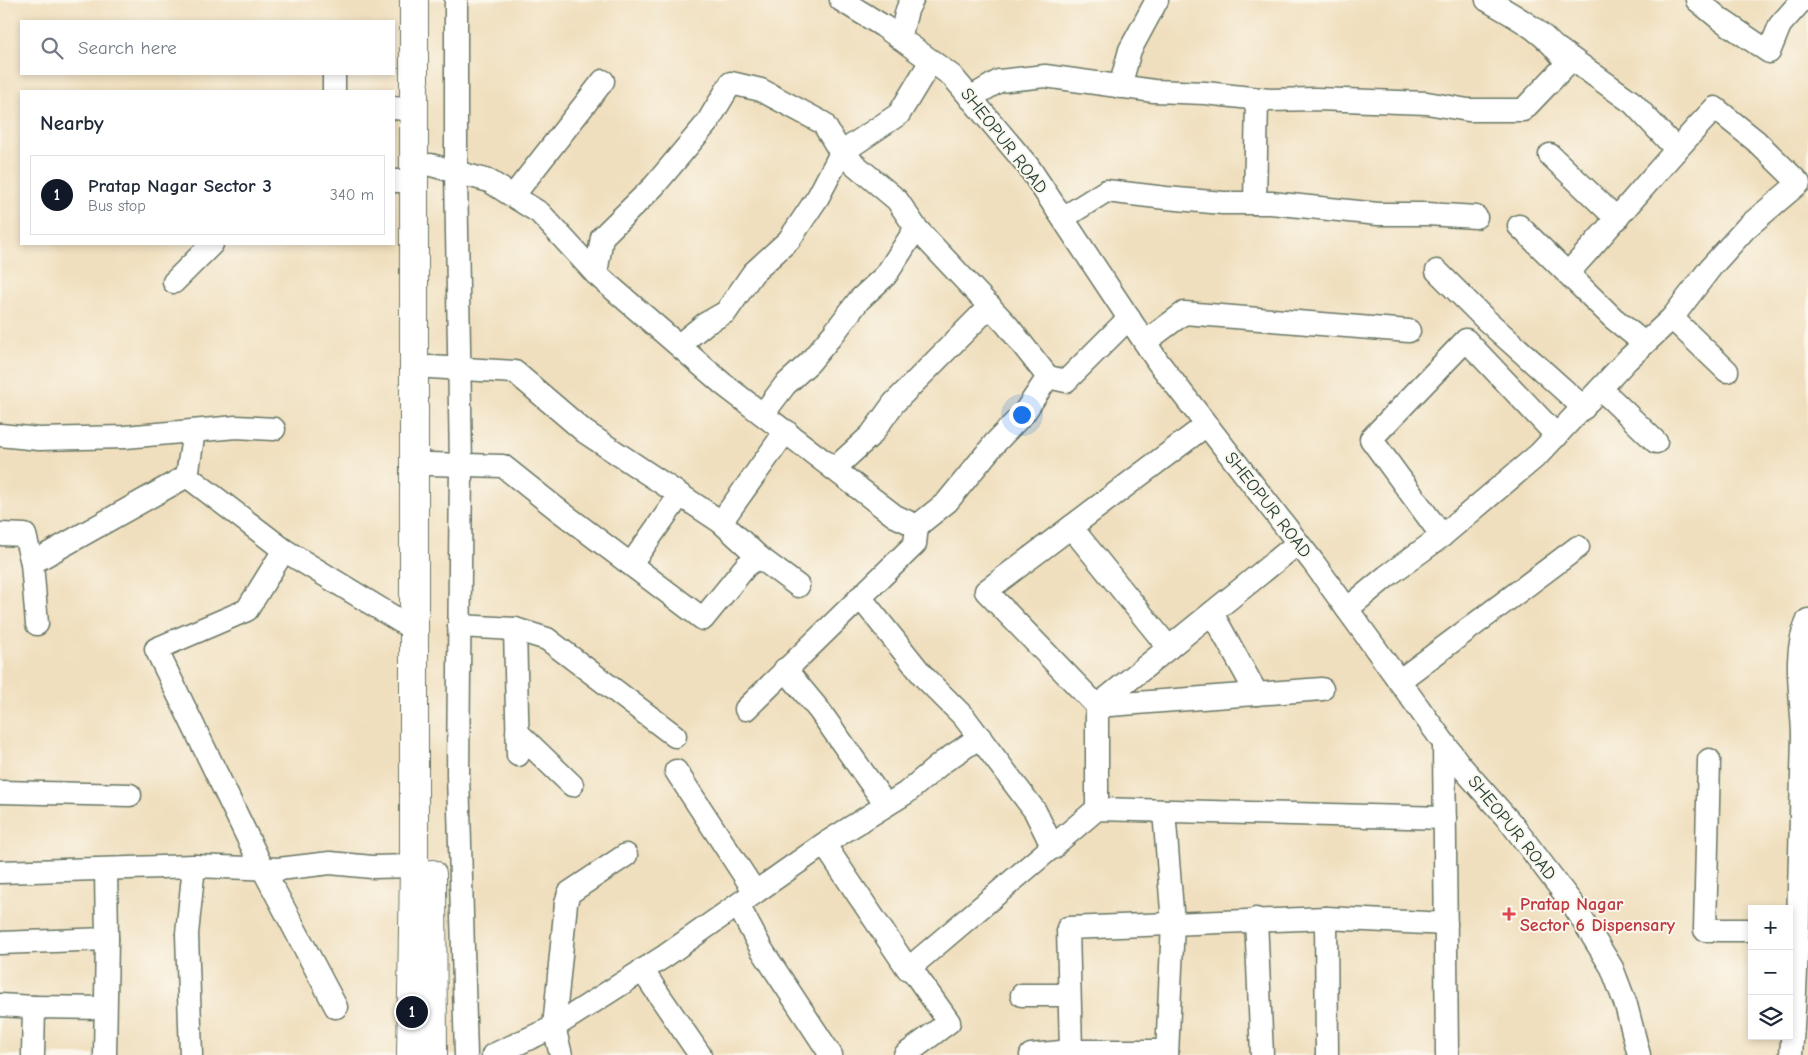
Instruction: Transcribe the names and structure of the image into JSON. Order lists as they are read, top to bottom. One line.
{"streets":{"street":["SHEOPUR ROAD"]},"places":{"health":["Pratap Nagar Sector 6 Dispensary"]},"page":{"search":"Search here","heading":"Nearby","list":[{"mark":"1","name":"Pratap Nagar Sector 3","note":"Bus stop","value":"340 m"}],"map_buttons":["+","−"],"pins":"1"}}
